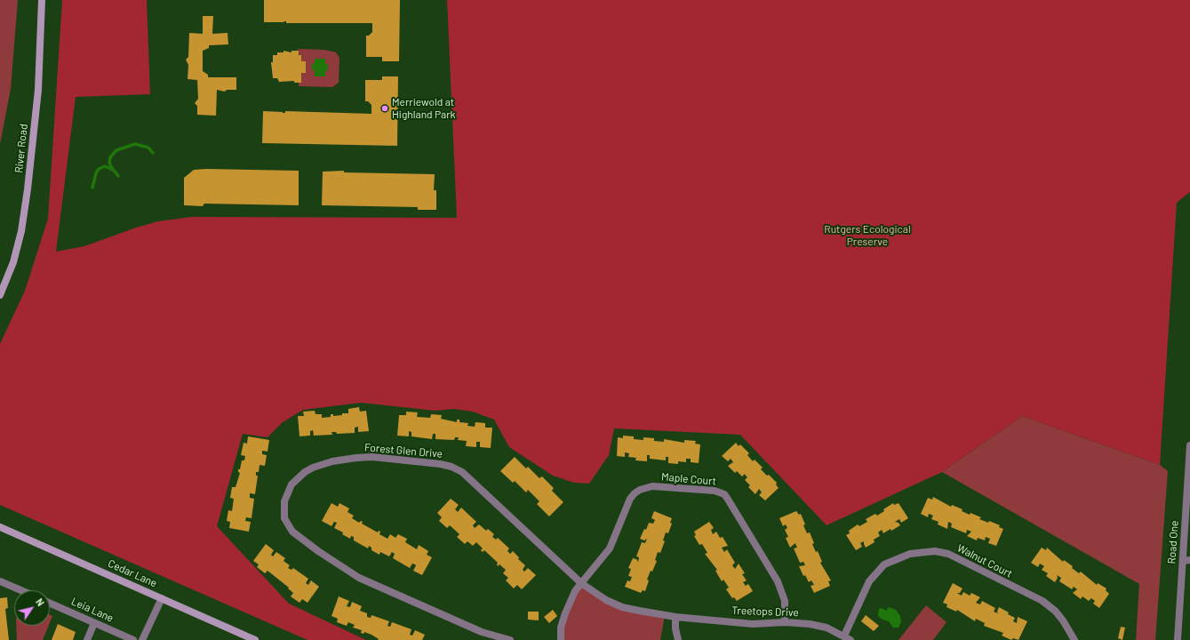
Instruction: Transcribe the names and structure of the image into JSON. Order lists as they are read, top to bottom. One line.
{"streets":{"street":["River Road","Forest Glen Drive","Maple Court","Road One","Walnut Court","Cedar Lane","Leia Lane","Treetops Drive"]},"crossings":[["Forest Glen Drive","Maple Court"],["Forest Glen Drive","Treetops Drive"],["Maple Court","Treetops Drive"],["Walnut Court","Treetops Drive"]],"parks":["Rutgers Ecological Preserve"],"places":["Merriewold at Highland Park"],"north":"top right"}
